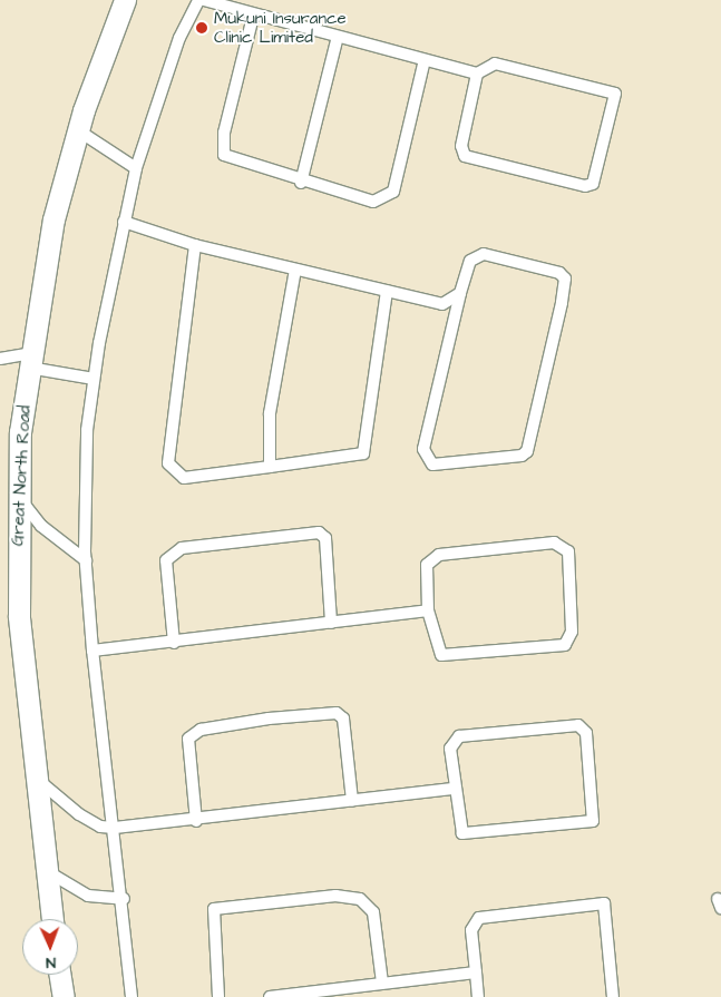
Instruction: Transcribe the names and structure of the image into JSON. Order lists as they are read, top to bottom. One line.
{"streets":{"highway":["Great North Road"]},"places":["Mukuni Insurance Clinic Limited"],"north":"bottom"}
